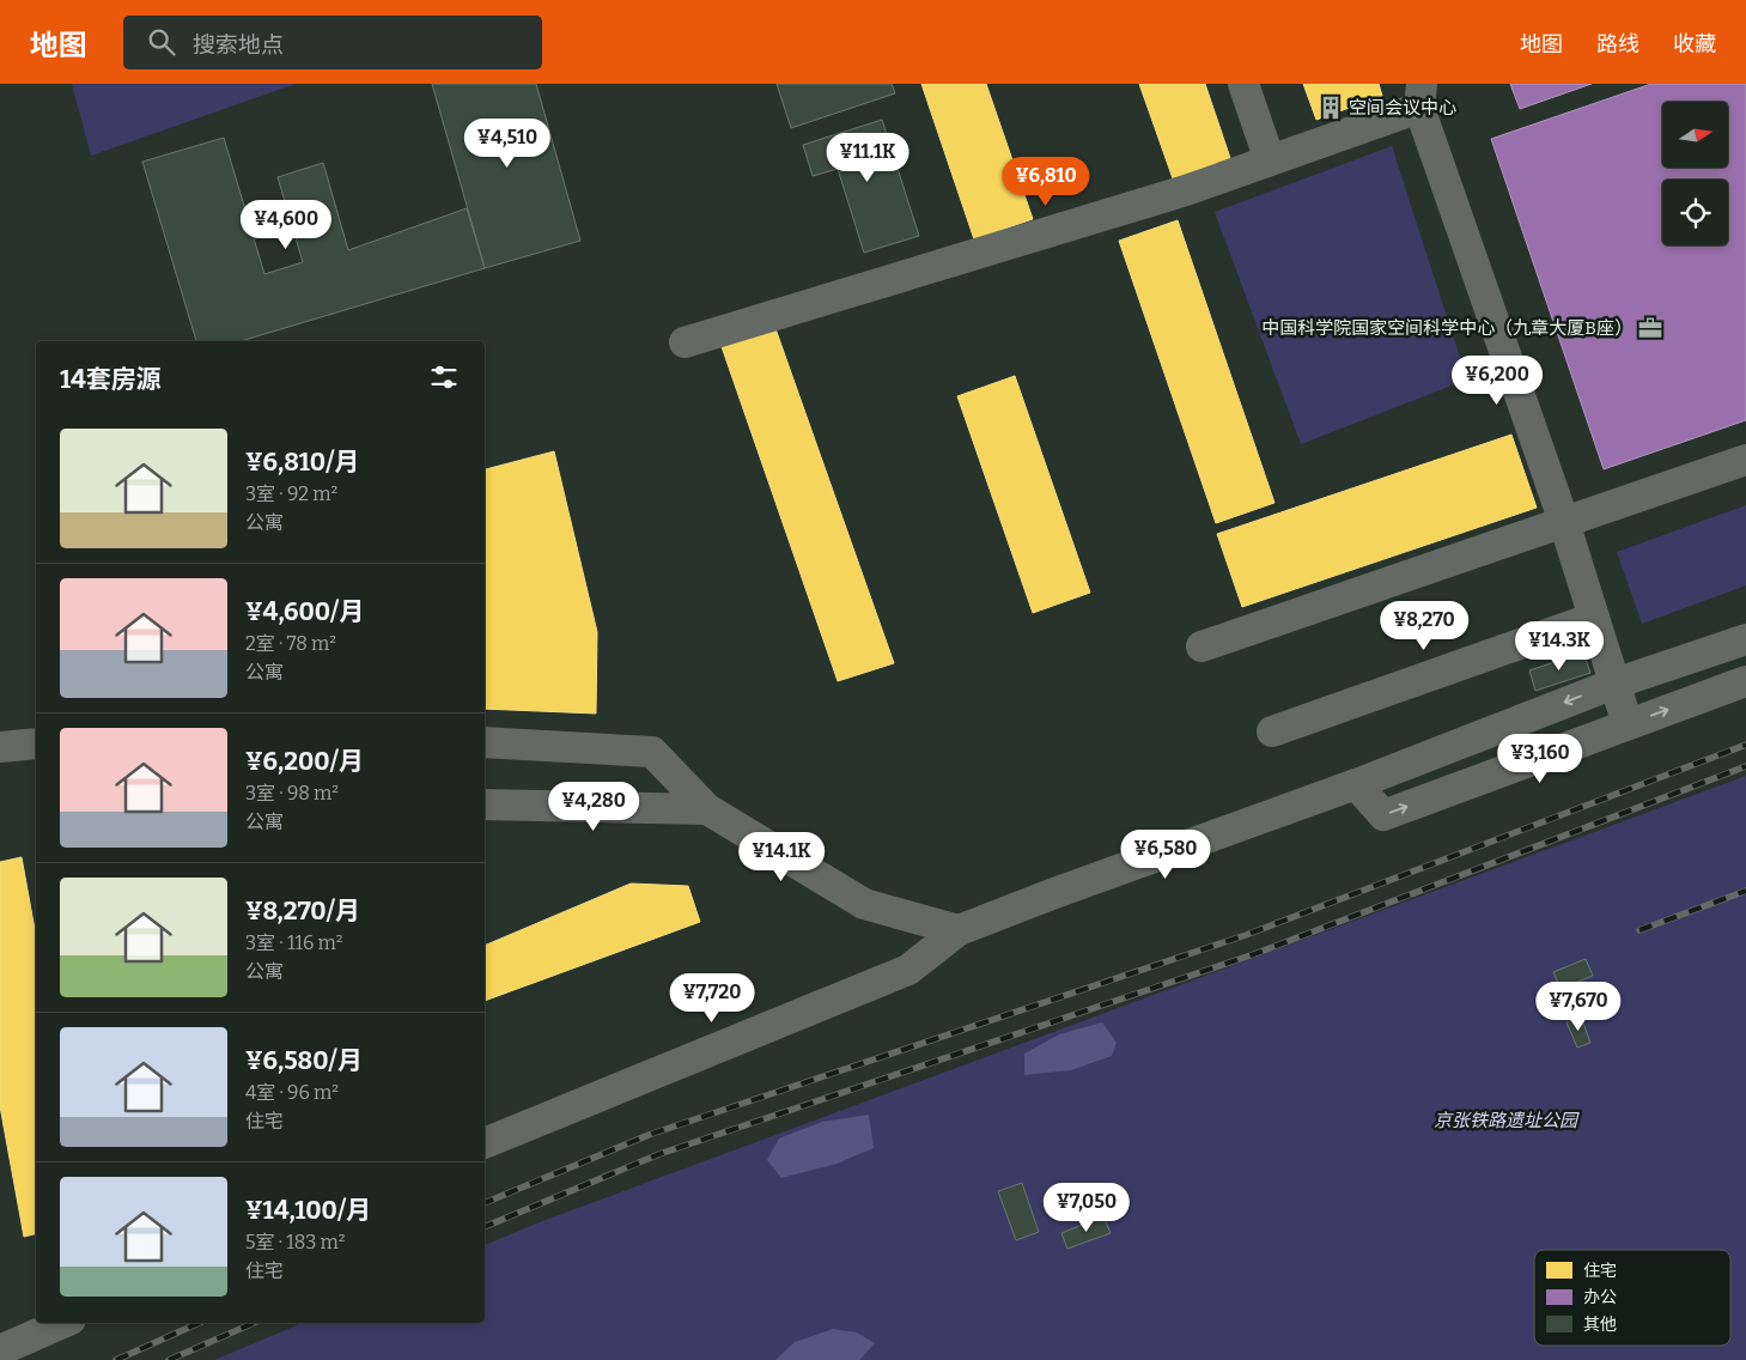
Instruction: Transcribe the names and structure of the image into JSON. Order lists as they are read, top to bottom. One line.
{"parks":["京张铁路遗址公园"],"places":{"building":["空间会议中心"],"office":["中国科学院国家空间科学中心（九章大厦B座）"]},"legend":["住宅","办公","其他"],"north":"right","page":{"header":"地图","search":"搜索地点","nav":["地图","路线","收藏"],"price":["¥4,510","¥11.1K","¥6,810","¥4,600","¥6,200","¥8,270","¥14.3K","¥3,160","¥4,280","¥6,580","¥14.1K","¥7,720","¥7,670","¥7,050"],"heading":"14套房源","list":[{"name":"¥6,810/月","note":"3室 · 92 m² · 公寓"},{"name":"¥4,600/月","note":"2室 · 78 m² · 公寓"},{"name":"¥6,200/月","note":"3室 · 98 m² · 公寓"},{"name":"¥8,270/月","note":"3室 · 116 m² · 公寓"},{"name":"¥6,580/月","note":"4室 · 96 m² · 住宅"},{"name":"¥14,100/月","note":"5室 · 183 m² · 住宅"}]}}
